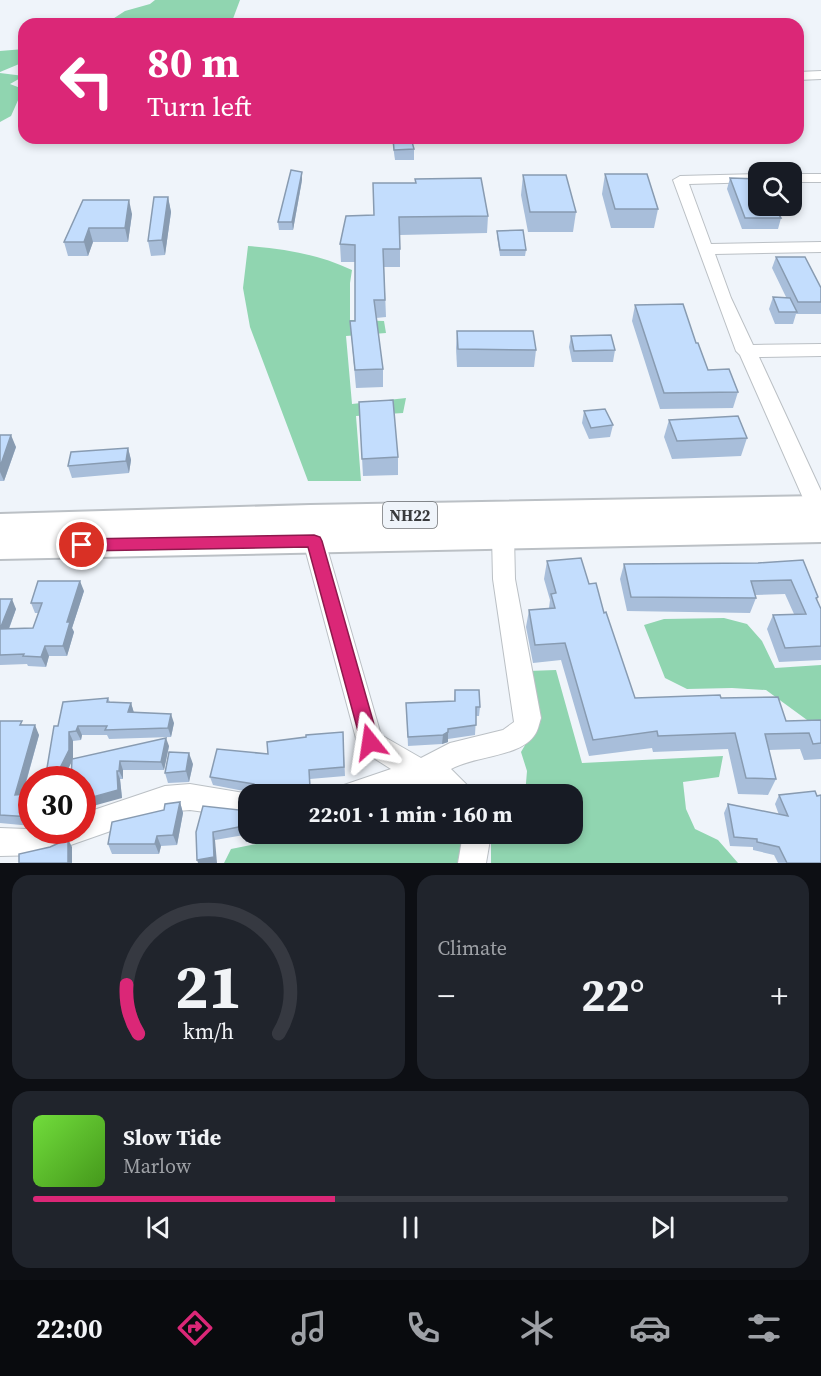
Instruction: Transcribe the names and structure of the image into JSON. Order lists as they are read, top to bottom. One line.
{"streets":{"highway":["NH22"]},"page":{"turn":["80 m","Turn left"],"limit":"30","trip":"22:01 · 1 min · 160 m","tile":"Climate","heat":["−","22°","+"],"song":["Slow Tide","Marlow"],"tabs":"22:00","gauge":["21","km/h"]}}
